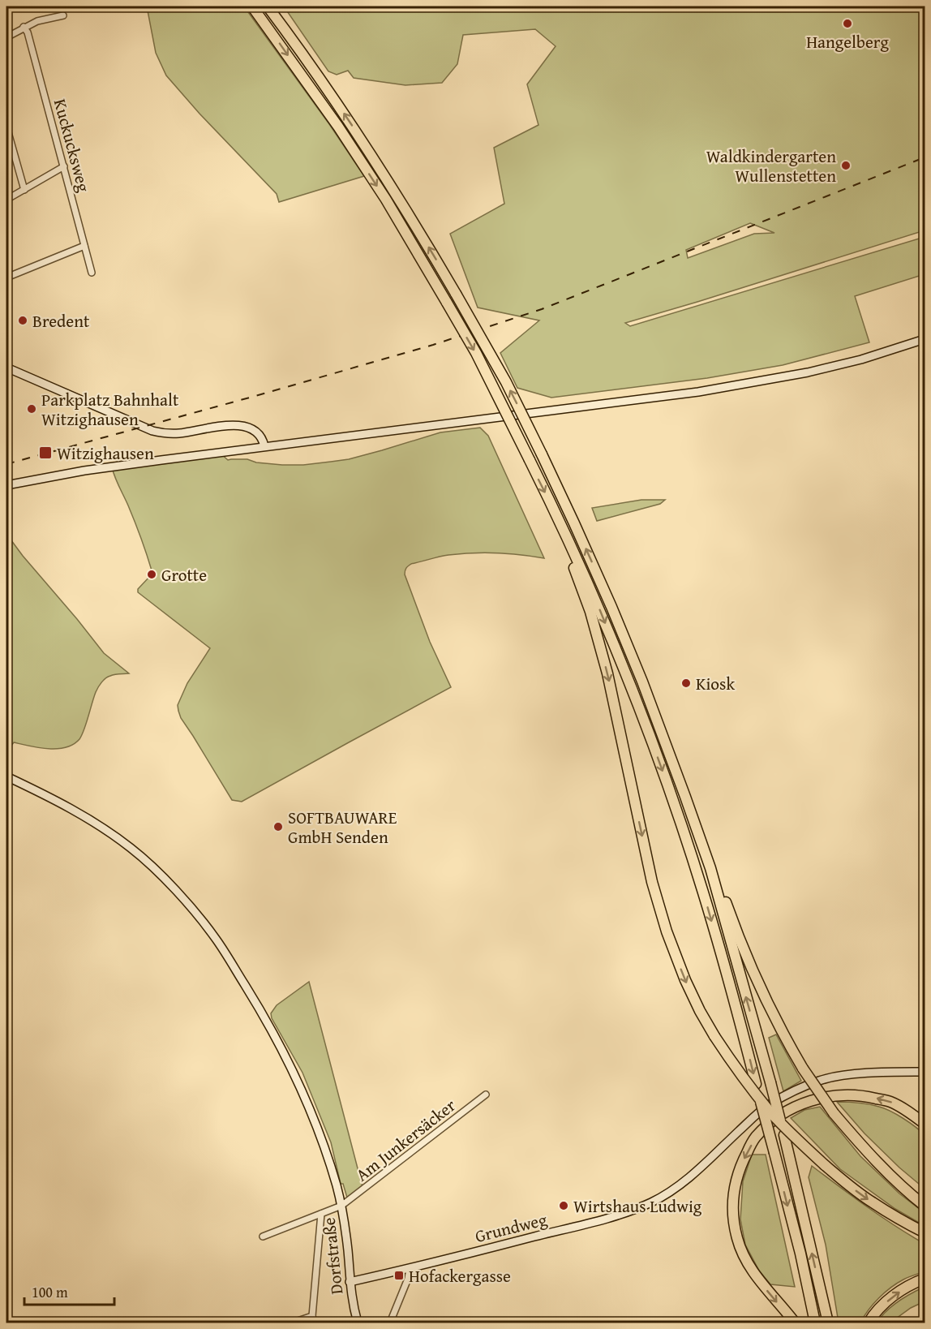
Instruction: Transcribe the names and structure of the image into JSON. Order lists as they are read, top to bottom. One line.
{"streets":{"main road":["Grundweg","Dorfstraße"],"street":["Kuckucksweg","Am Junkersäcker"]},"crossings":[["Am Junkersäcker","Dorfstraße"],["Grundweg","Dorfstraße"]],"places":{"other":["Hangelberg","Waldkindergarten Wullenstetten","Bredent","Parkplatz Bahnhalt Witzighausen","Grotte","Kiosk","SOFTBAUWARE GmbH Senden","Wirtshaus Ludwig"],"transit":["Witzighausen","Hofackergasse"]},"scale_bar":"100 m"}
